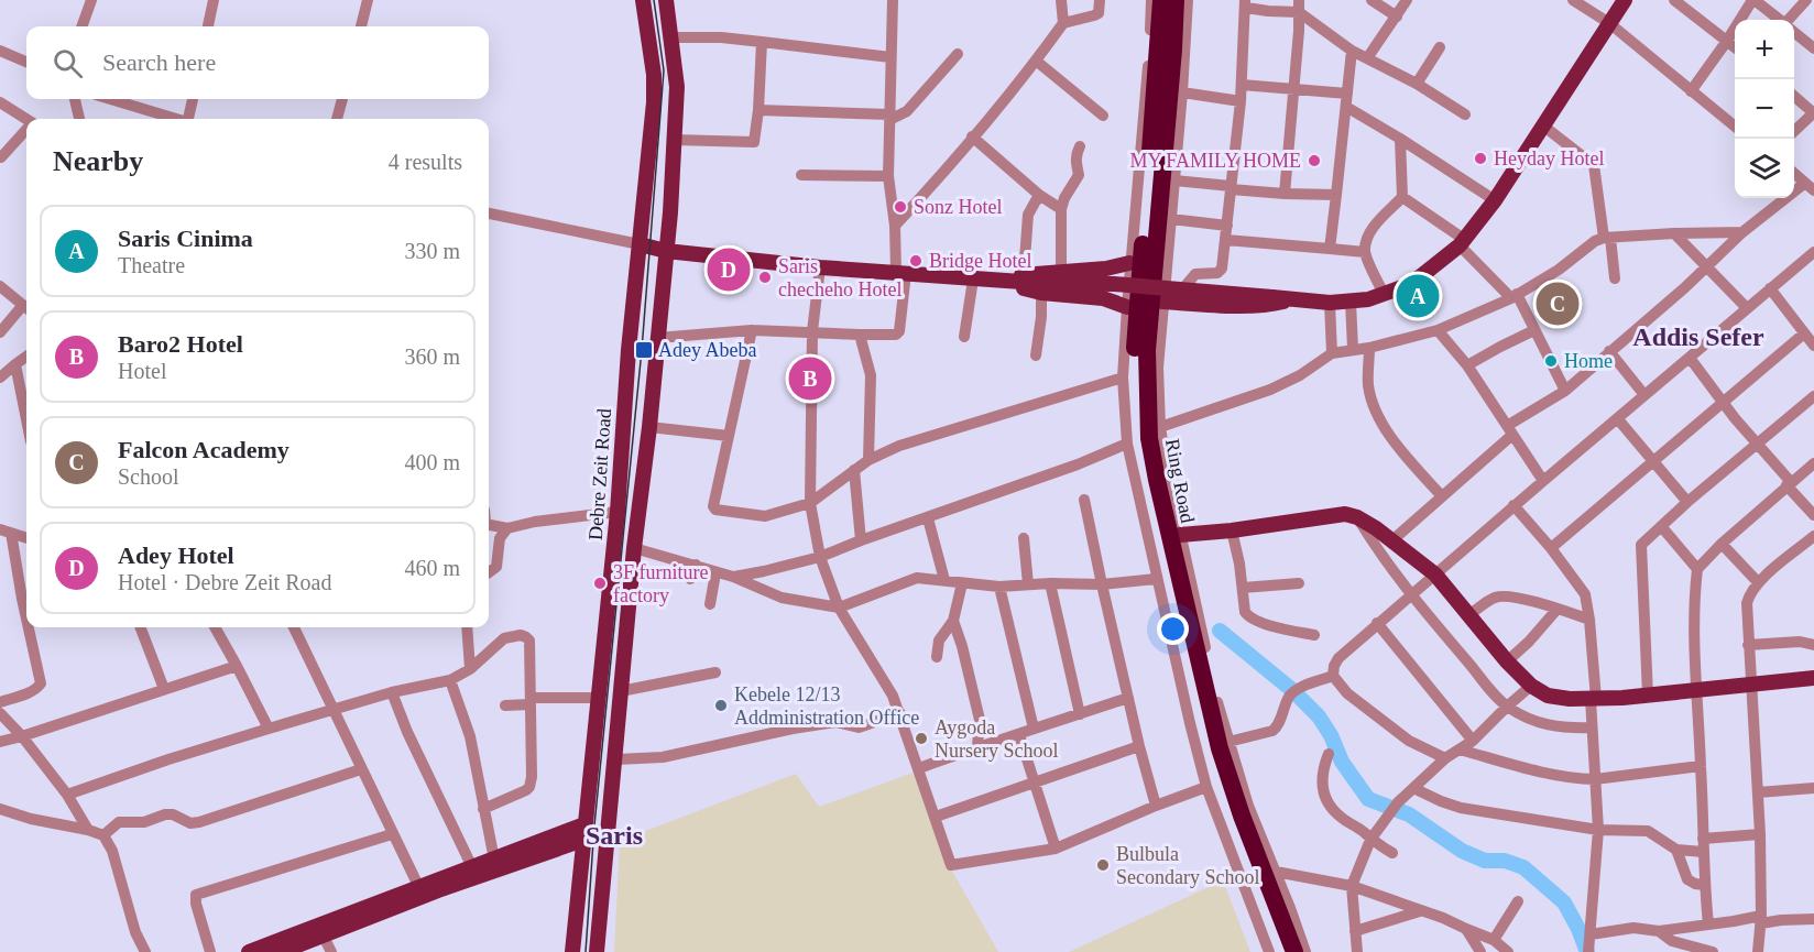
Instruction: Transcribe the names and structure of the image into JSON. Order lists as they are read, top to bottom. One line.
{"streets":{"highway":["Ring Road"],"main road":["Debre Zeit Road"]},"districts":["Addis Sefer","Saris"],"places":{"other":["Heyday Hotel","MY FAMILY HOME","Sonz Hotel","Bridge Hotel","Saris checheho Hotel","Home","3F furniture factory","Kebele 12/13 Addministration Office","Aygoda Nursery School","Bulbula Secondary School"],"transit":["Adey Abeba"]},"page":{"map_buttons":["+","−"],"search":"Search here","heading":["Nearby","4 results"],"list":[{"mark":"A","name":"Saris Cinima","note":"Theatre","value":"330 m"},{"mark":"B","name":"Baro2 Hotel","note":"Hotel","value":"360 m"},{"mark":"C","name":"Falcon Academy","note":"School","value":"400 m"},{"mark":"D","name":"Adey Hotel","note":"Hotel · Debre Zeit Road","value":"460 m"}],"pins":["D","A","C","B"]}}
